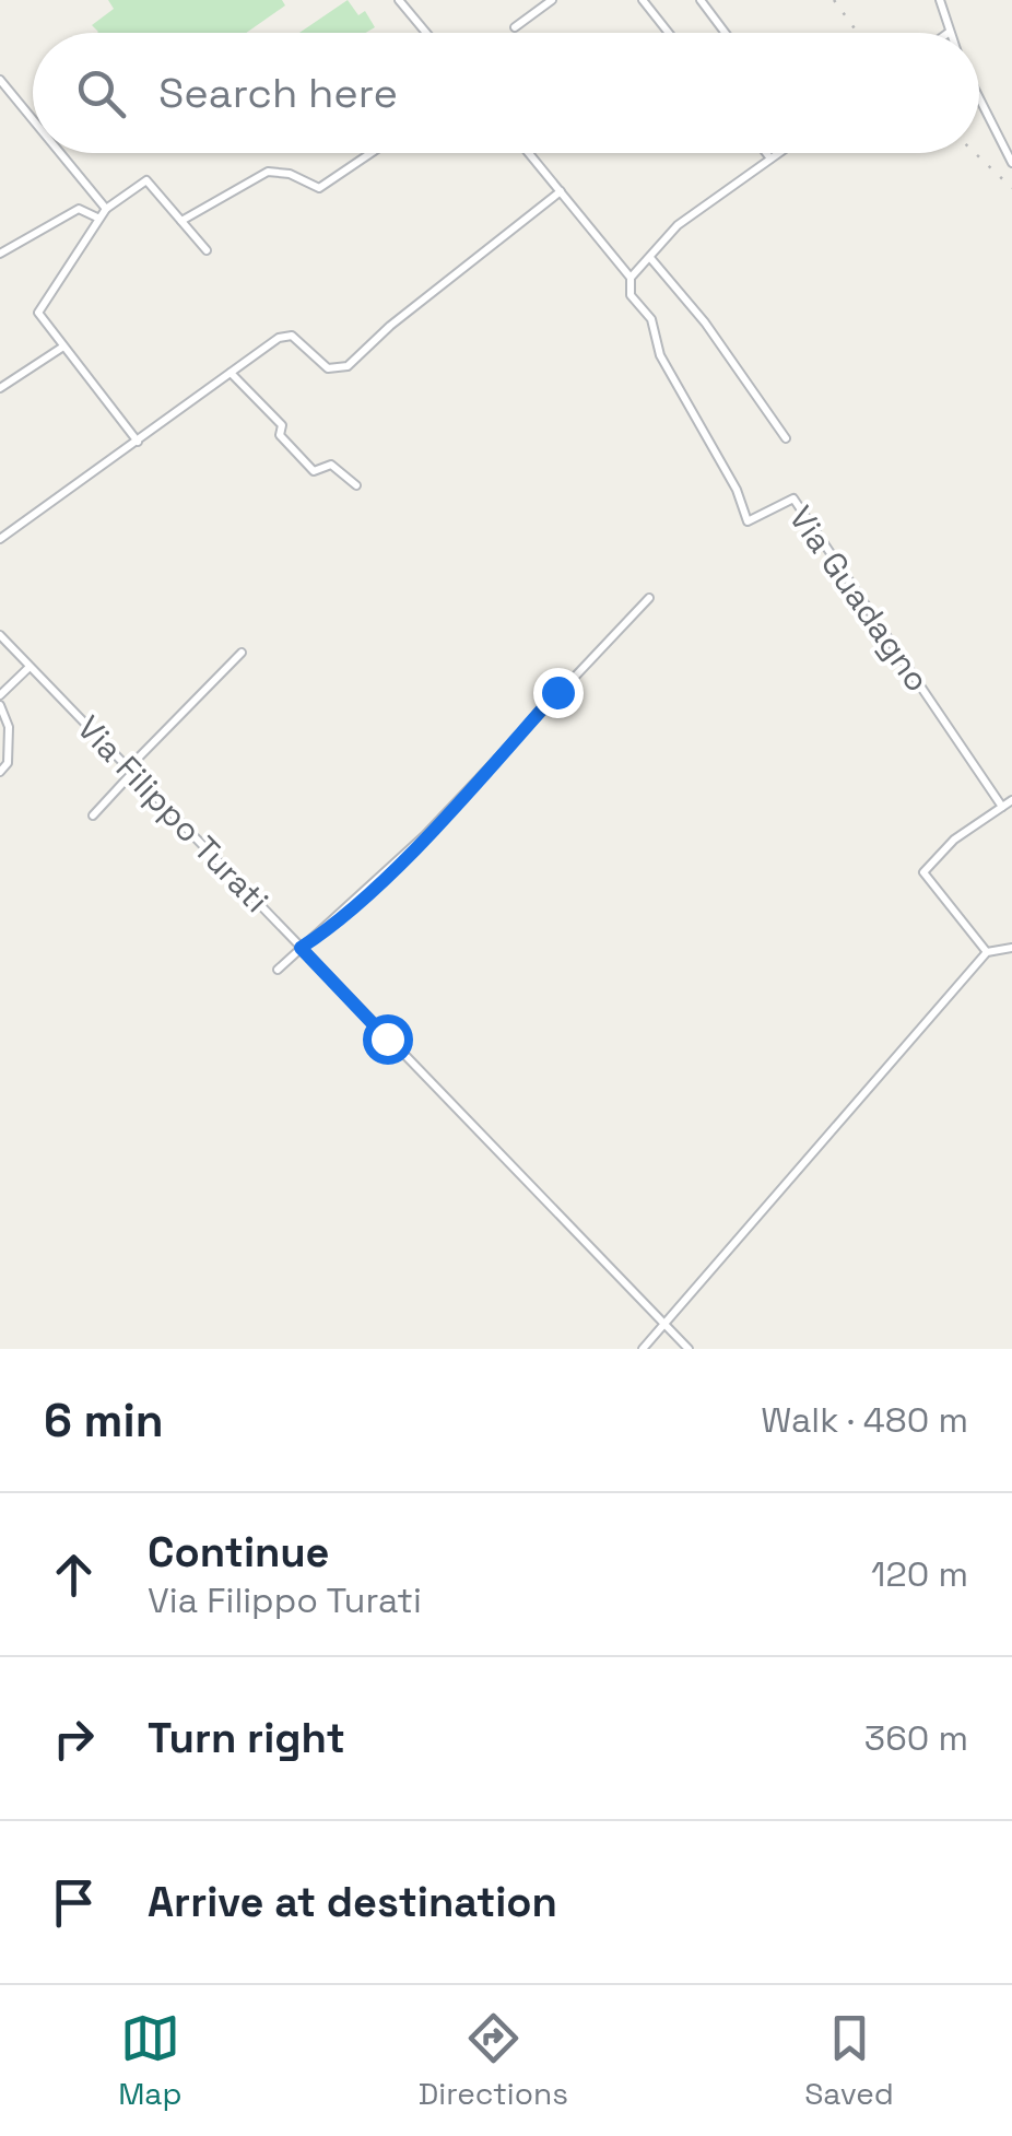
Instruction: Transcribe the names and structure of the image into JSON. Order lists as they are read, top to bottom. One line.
{"streets":{"street":["Via Guadagno","Via Filippo Turati"]},"page":{"search":"Search here","heading":["6 min","Walk · 480 m"],"list":[["Continue","Via Filippo Turati","120 m"],["Turn right","360 m"],"Arrive at destination"],"nav":["Map","Directions","Saved"]}}
